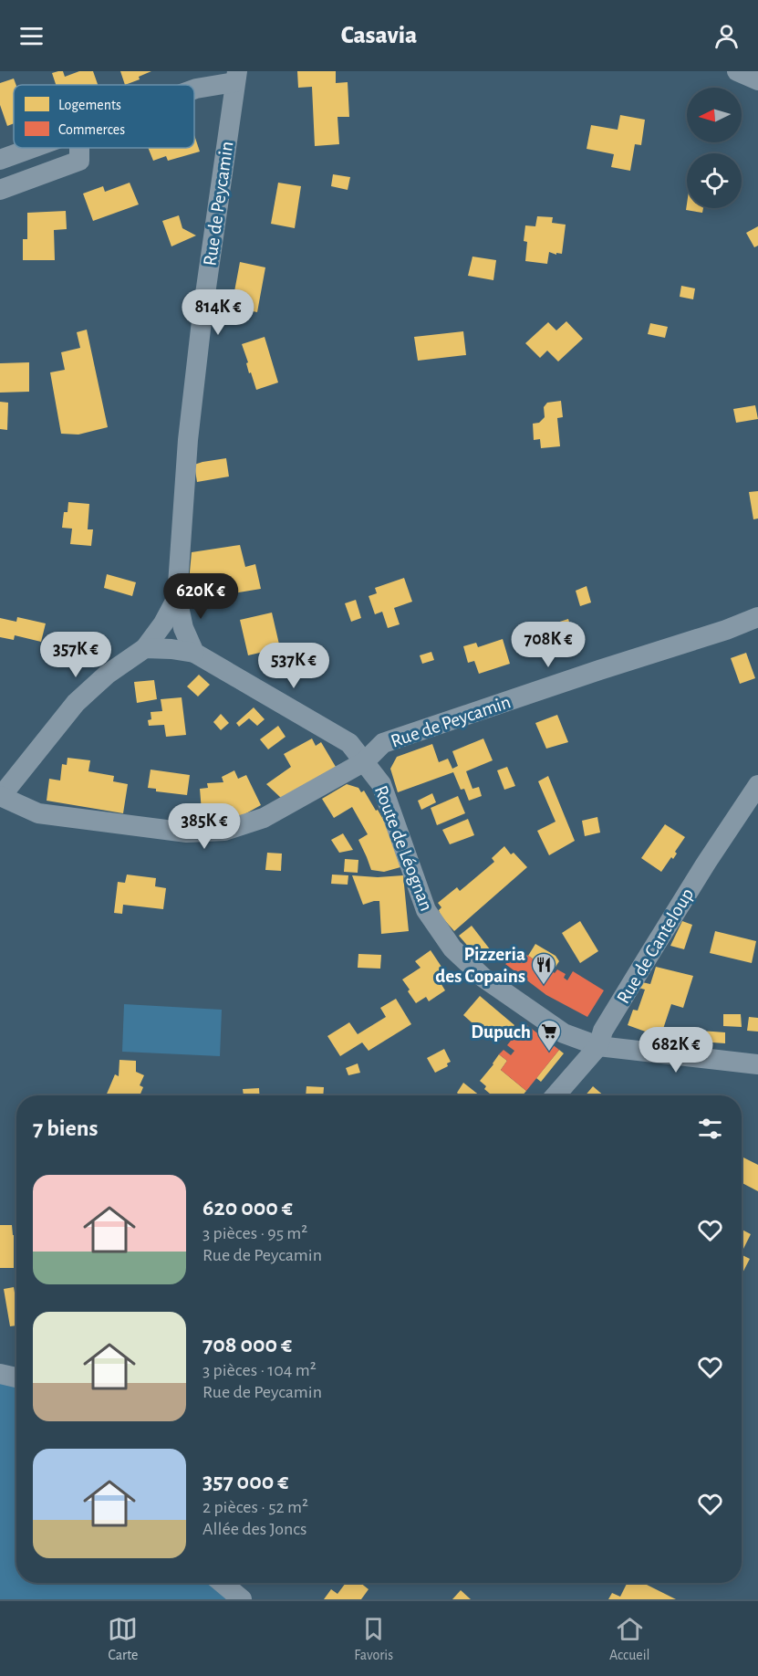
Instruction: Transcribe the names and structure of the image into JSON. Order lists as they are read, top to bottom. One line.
{"streets":{"street":["Rue de Peycamin","Route de Léognan","Rue de Canteloup"]},"crossings":[["Rue de Peycamin","Route de Léognan"],["Route de Léognan","Rue de Canteloup"]],"places":{"restaurant":["Pizzeria des Copains"],"supermarket":["Dupuch"]},"legend":["Logements","Commerces"],"north":"left","page":{"header":"Casavia","price":["814K €","620K €","708K €","357K €","537K €","385K €","682K €"],"heading":"7 biens","list":[{"name":"620 000 €","note":"3 pièces · 95 m² · Rue de Peycamin"},{"name":"708 000 €","note":"3 pièces · 104 m² · Rue de Peycamin"},{"name":"357 000 €","note":"2 pièces · 52 m² · Allée des Joncs"}],"tabs":["Carte","Favoris","Accueil"]}}
